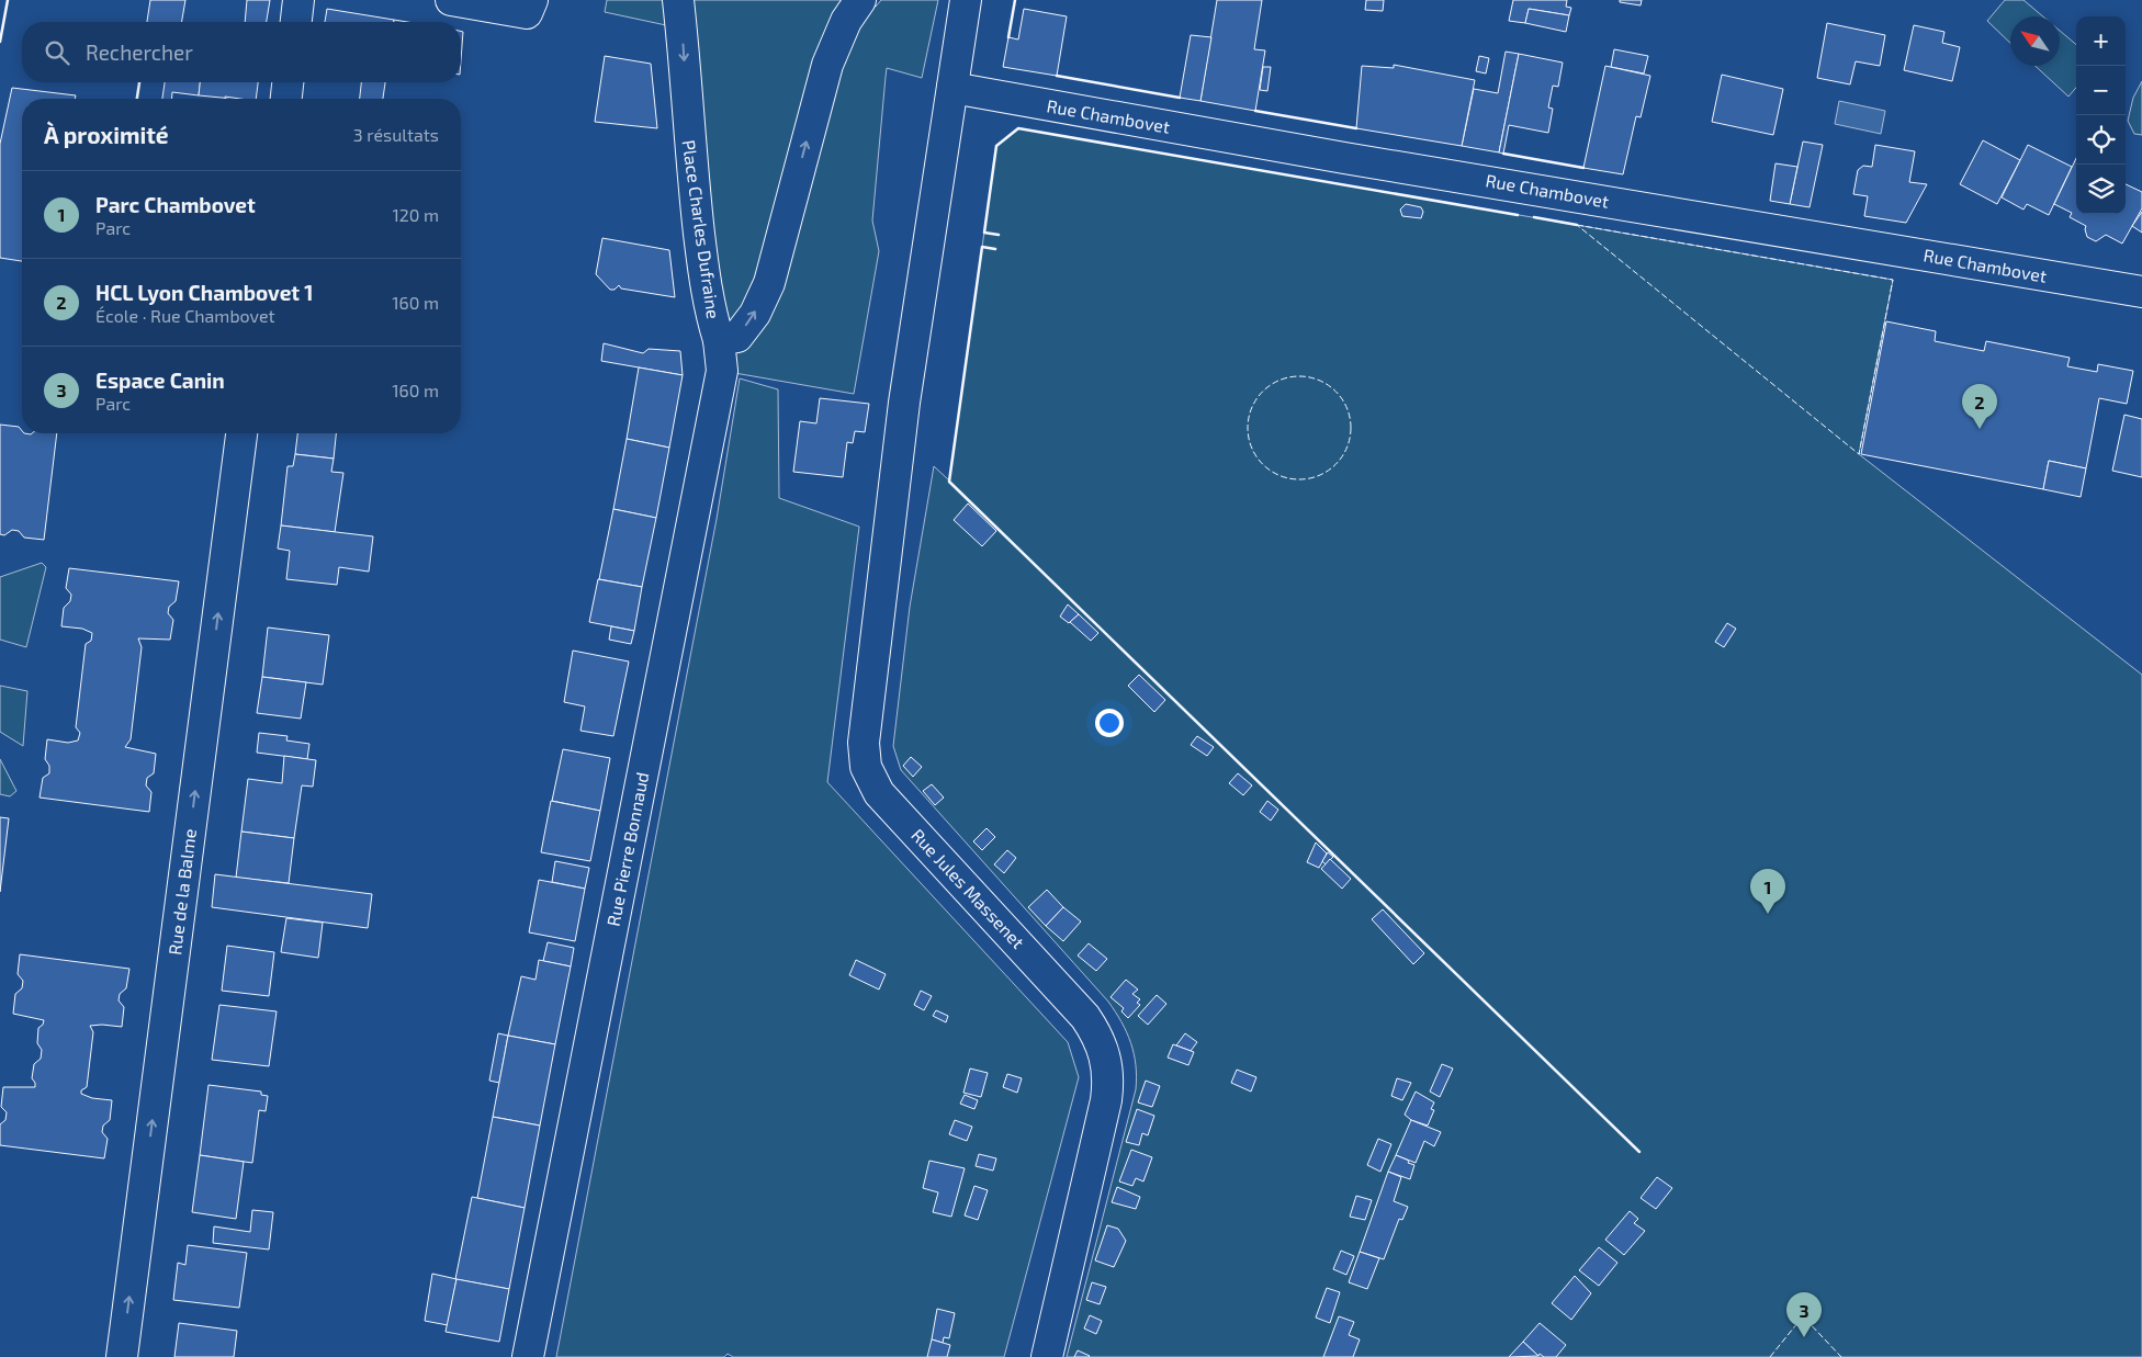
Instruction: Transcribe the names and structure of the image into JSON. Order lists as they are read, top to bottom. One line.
{"streets":{"street":["Rue Chambovet","Place Charles Dufraine","Rue Pierre Bonnaud","Rue Jules Massenet","Rue de la Balme"]},"crossings":[["Rue Chambovet","Rue Jules Massenet"],["Place Charles Dufraine","Rue Pierre Bonnaud"]],"one_way":["Rue de la Balme"],"north":"top left","page":{"map_buttons":["+","−"],"search":"Rechercher","heading":["À proximité","3 résultats"],"list":[{"mark":"1","name":"Parc Chambovet","note":"Parc","value":"120 m"},{"mark":"2","name":"HCL Lyon Chambovet 1","note":"École · Rue Chambovet","value":"160 m"},{"mark":"3","name":"Espace Canin","note":"Parc","value":"160 m"}],"pins":["2","1","3"]}}
